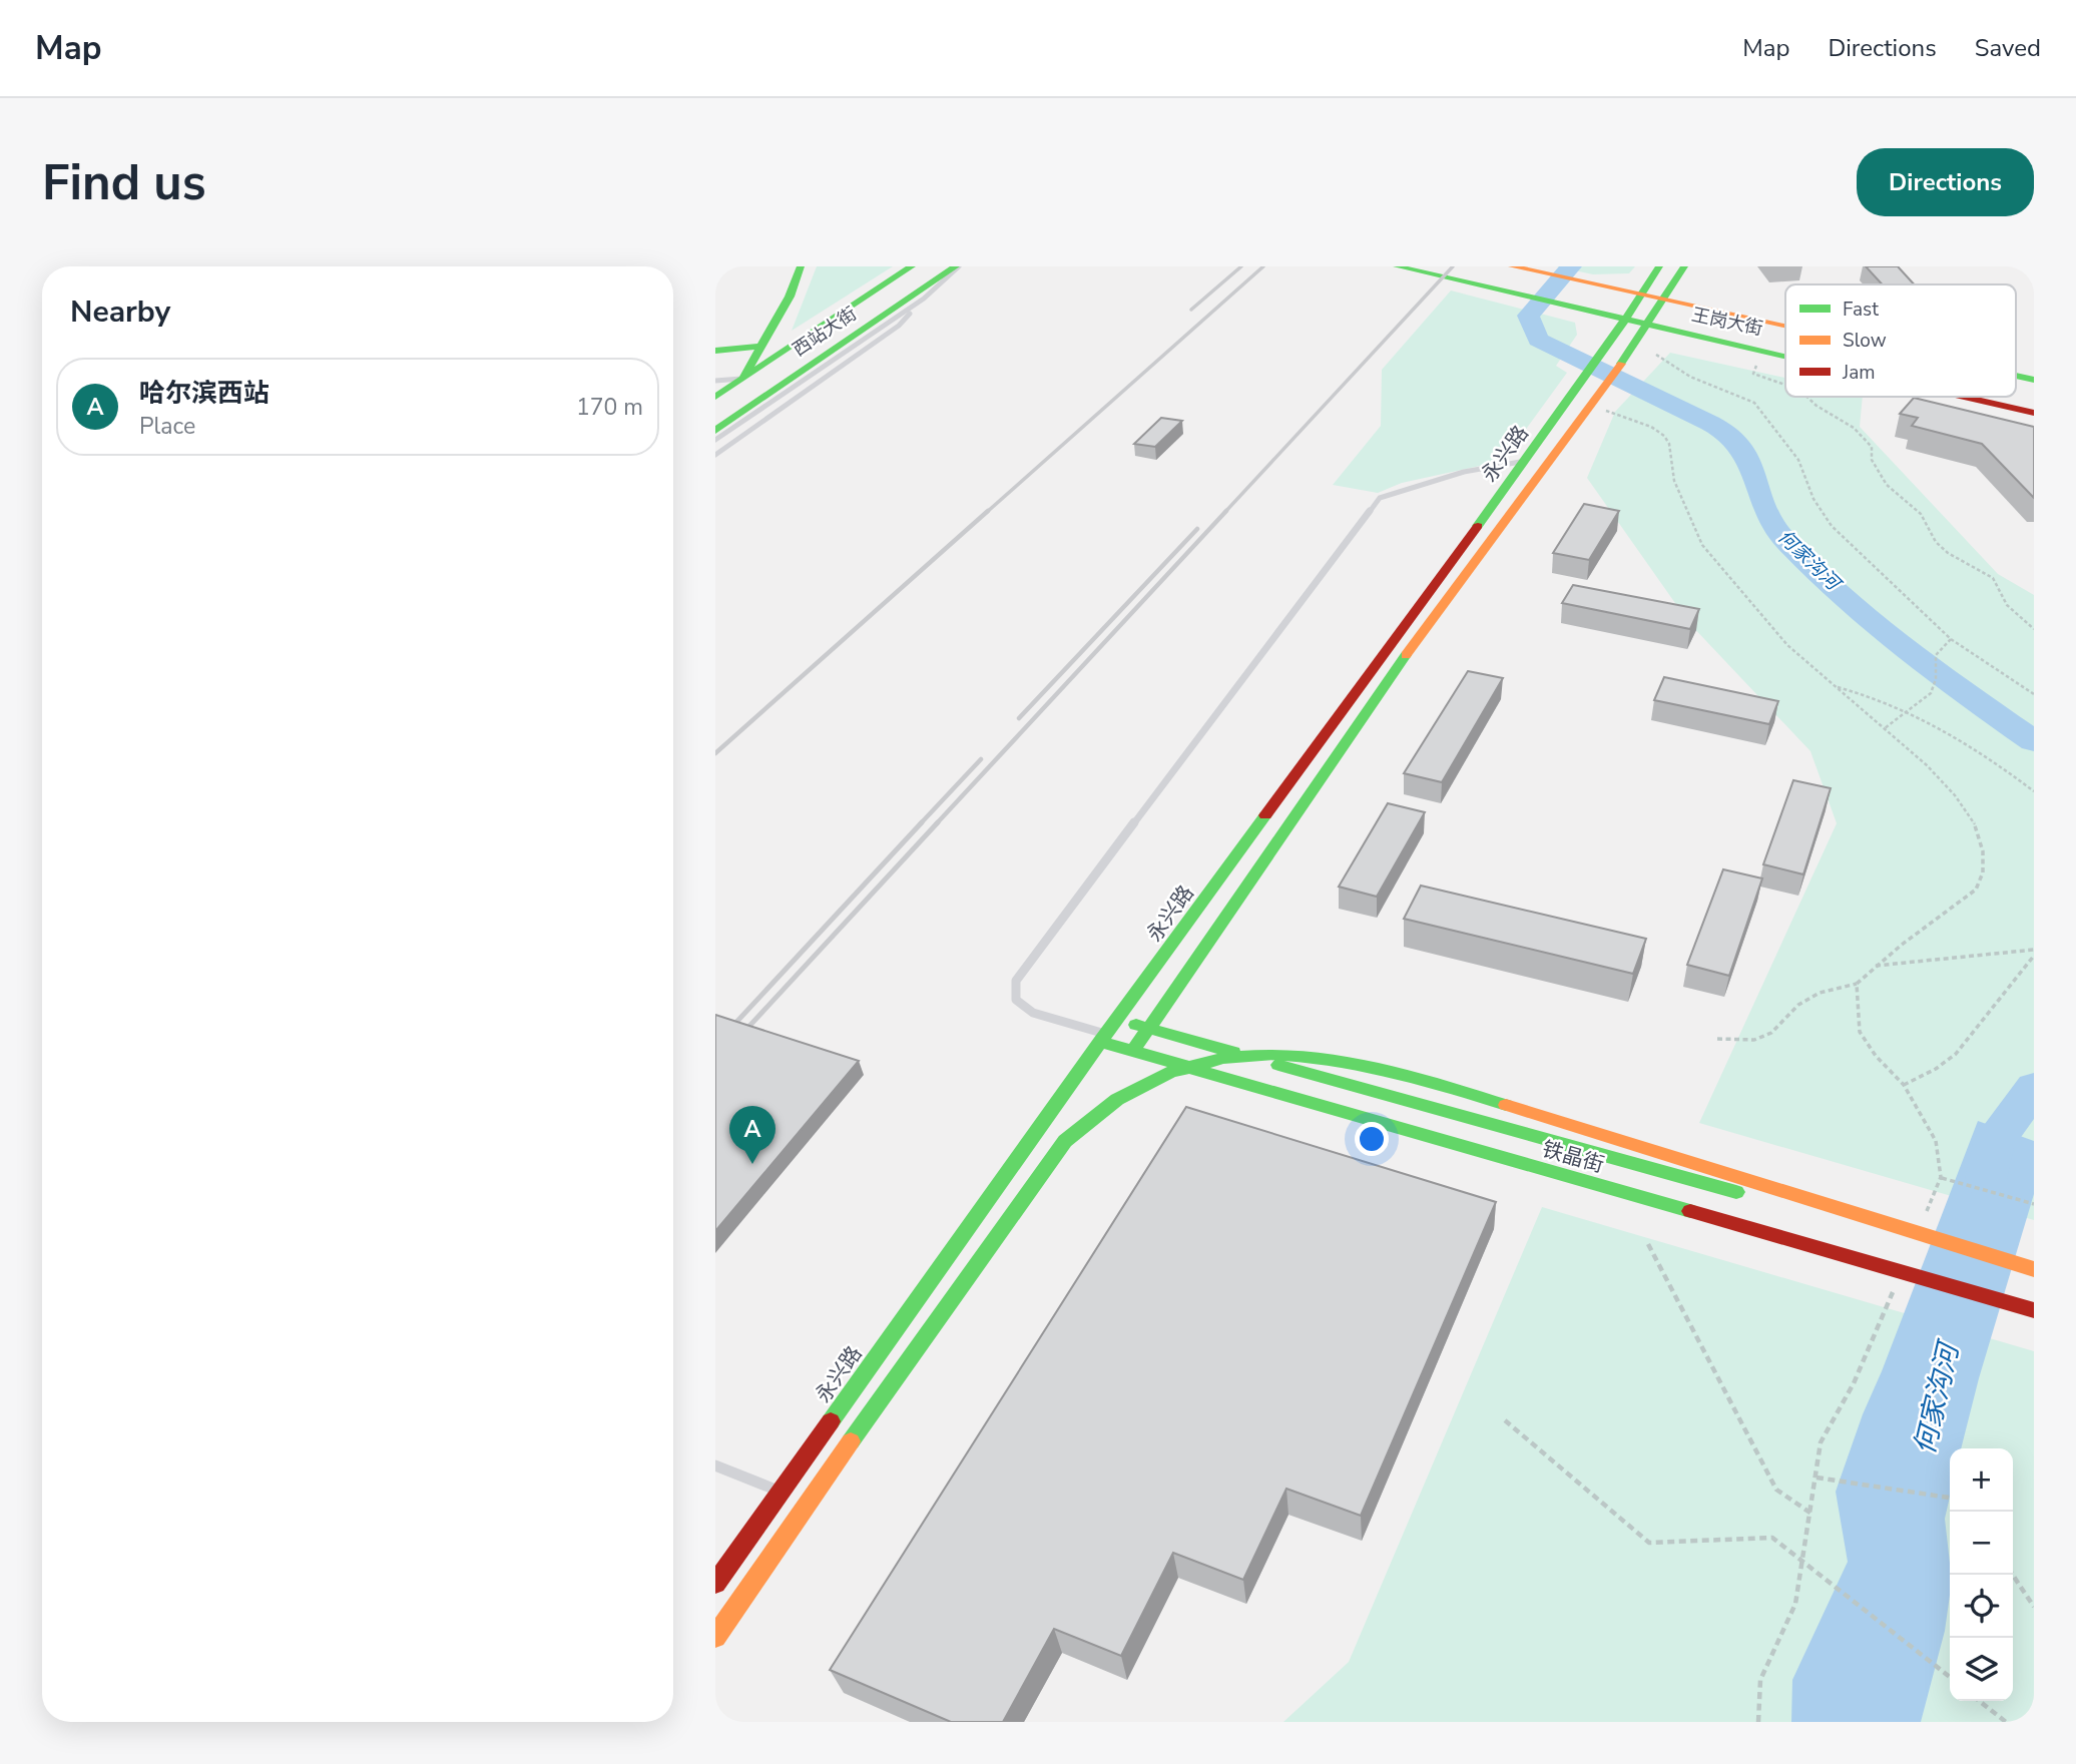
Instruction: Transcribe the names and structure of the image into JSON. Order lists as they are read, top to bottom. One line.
{"streets":{"main road":["王岗大街","西站大街","永兴路","铁晶街"]},"crossings":[["王岗大街","永兴路"],["永兴路","铁晶街"]],"water":["何家沟河"],"legend":["Fast","Slow","Jam"],"page":{"header":"Map","nav":["Map","Directions","Saved"],"buttons":"Directions","title":"Find us","heading":"Nearby","list":[{"mark":"A","name":"哈尔滨西站","note":"Place","value":"170 m"}],"pins":"A","map_buttons":["+","−"]}}
